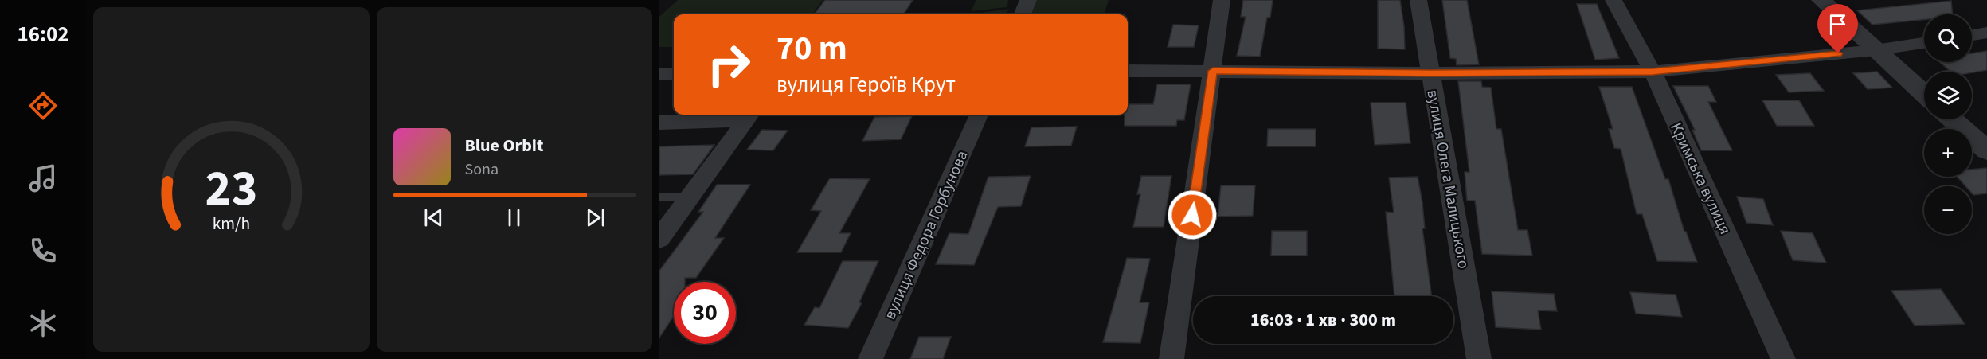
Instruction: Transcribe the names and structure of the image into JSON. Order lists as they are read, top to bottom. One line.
{"streets":{"street":["Кримська вулиця","вулиця Олега Малицького","вулиця Федора Горбунова"]},"page":{"tabs":"16:02","map_buttons":["+","−"],"turn":["70 m","вулиця Героїв Крут"],"song":["Blue Orbit","Sona"],"limit":"30","trip":"16:03 · 1 хв · 300 m","gauge":["23","km/h"]}}
